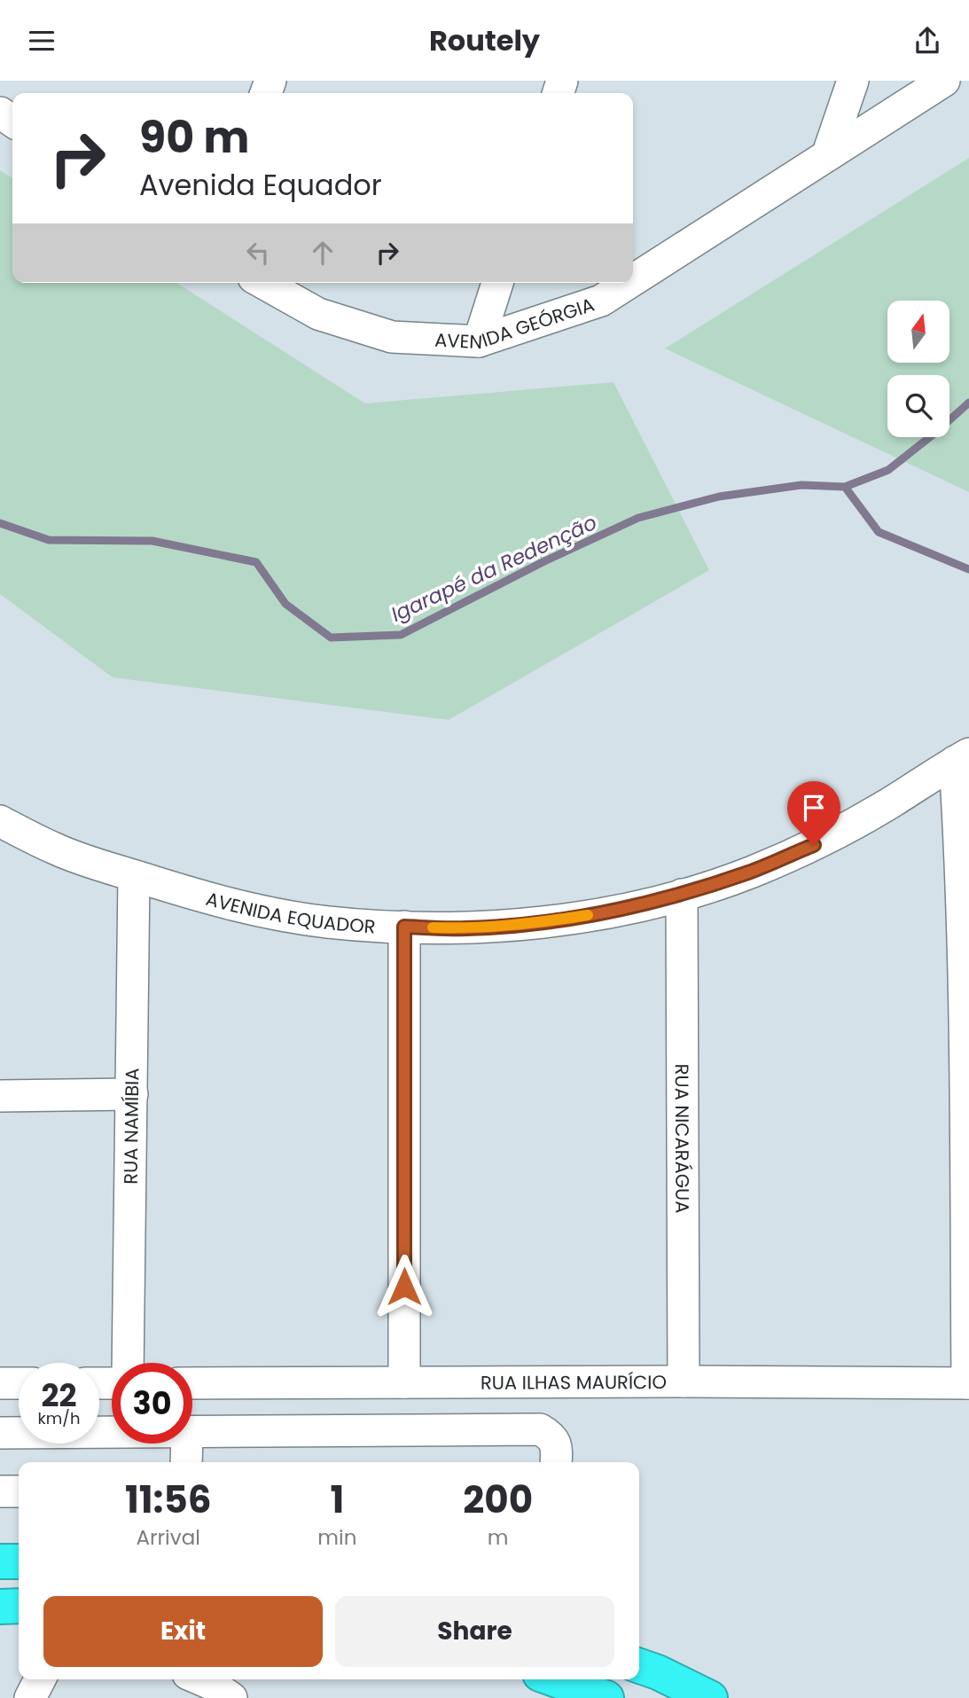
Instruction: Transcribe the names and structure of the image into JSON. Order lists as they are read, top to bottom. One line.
{"streets":{"street":["AVENIDA GEÓRGIA","AVENIDA EQUADOR","RUA NAMÍBIA","RUA NICARÁGUA","RUA ILHAS MAURÍCIO"]},"crossings":[["AVENIDA EQUADOR","RUA NAMÍBIA"],["AVENIDA EQUADOR","RUA NICARÁGUA"],["RUA NICARÁGUA","RUA ILHAS MAURÍCIO"]],"water":["Igarapé da Redenção"],"north":"top","page":{"header":"Routely","turn":["90 m","Avenida Equador"],"speed":"22 km/h","limit":"30","eta":["11:56","Arrival","1","min","200","m"],"buttons":["Exit","Share"]}}
